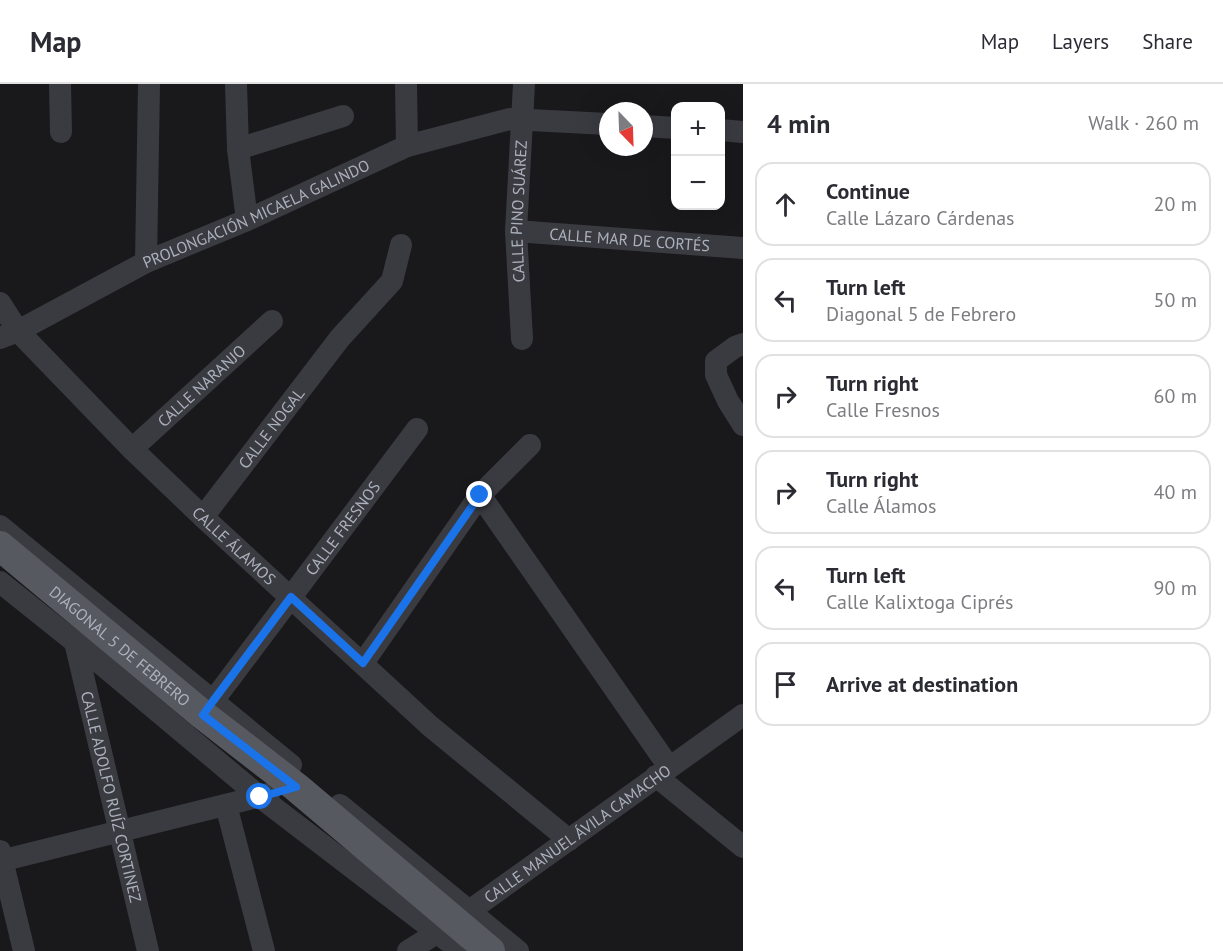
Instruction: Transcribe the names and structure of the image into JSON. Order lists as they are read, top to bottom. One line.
{"streets":{"main road":["DIAGONAL 5 DE FEBRERO"],"street":["CALLE PINO SUÁREZ","PROLONGACIÓN MICAELA GALINDO","CALLE MAR DE CORTÉS","CALLE NARANJO","CALLE NOGAL","CALLE FRESNOS","CALLE ÁLAMOS","CALLE ADOLFO RUÍZ CORTINEZ","CALLE MANUEL ÁVILA CAMACHO"]},"crossings":[["CALLE PINO SUÁREZ","PROLONGACIÓN MICAELA GALINDO"],["CALLE PINO SUÁREZ","CALLE MAR DE CORTÉS"],["PROLONGACIÓN MICAELA GALINDO","CALLE ÁLAMOS"],["CALLE NARANJO","CALLE ÁLAMOS"],["CALLE NOGAL","CALLE ÁLAMOS"],["CALLE FRESNOS","CALLE ÁLAMOS"],["CALLE FRESNOS","DIAGONAL 5 DE FEBRERO"],["CALLE ÁLAMOS","CALLE MANUEL ÁVILA CAMACHO"],["DIAGONAL 5 DE FEBRERO","CALLE MANUEL ÁVILA CAMACHO"]],"north":"bottom right","page":{"header":"Map","nav":["Map","Layers","Share"],"heading":["4 min","Walk · 260 m"],"map_buttons":["+","−"],"list":[["Continue","Calle Lázaro Cárdenas","20 m"],["Turn left","Diagonal 5 de Febrero","50 m"],["Turn right","Calle Fresnos","60 m"],["Turn right","Calle Álamos","40 m"],["Turn left","Calle Kalixtoga Ciprés","90 m"],"Arrive at destination"]}}
